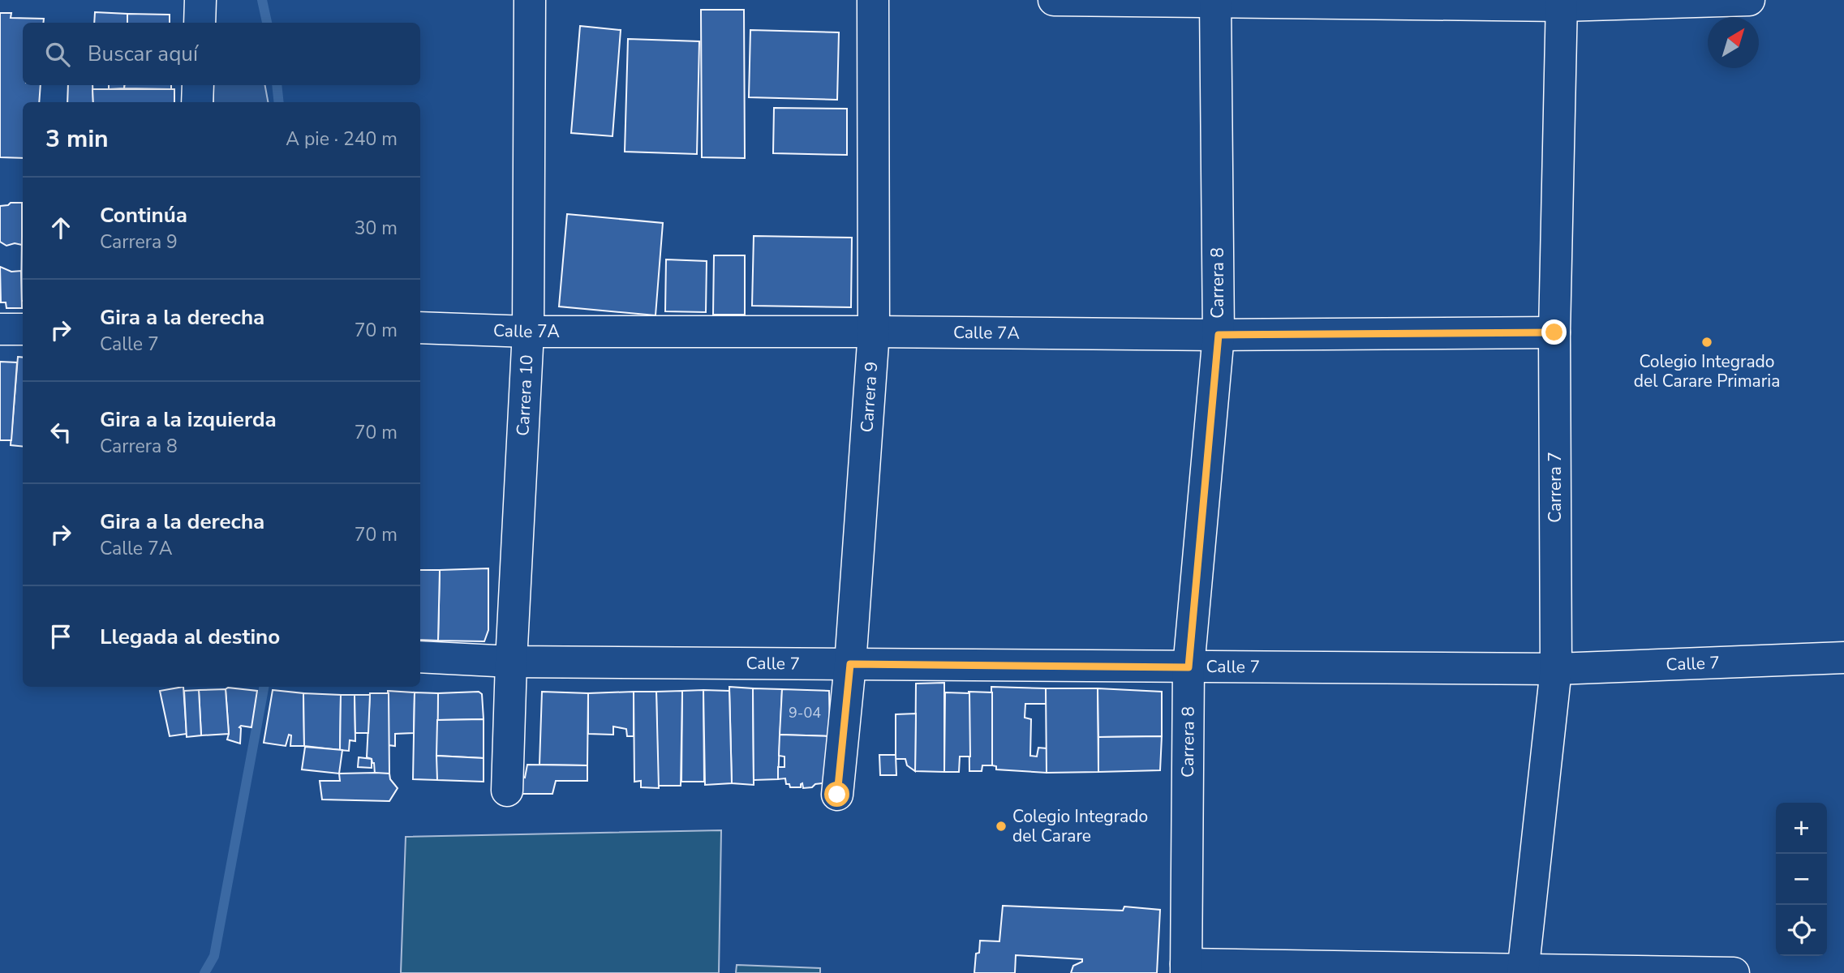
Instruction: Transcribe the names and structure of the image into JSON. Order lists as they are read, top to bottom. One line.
{"streets":{"street":["Carrera 8","Calle 7A","Carrera 10","Carrera 9","Carrera 7","Calle 7"]},"crossings":[["Carrera 8","Calle 7A"],["Carrera 8","Calle 7"],["Calle 7A","Carrera 10"],["Calle 7A","Carrera 9"],["Calle 7A","Carrera 7"],["Carrera 10","Calle 7"],["Carrera 9","Calle 7"],["Carrera 7","Calle 7"]],"places":["Colegio Integrado del Carare Primaria","Colegio Integrado del Carare"],"house_numbers":["9-04"],"north":"top right","page":{"search":"Buscar aquí","heading":["3 min","A pie · 240 m"],"list":[["Continúa","Carrera 9","30 m"],["Gira a la derecha","Calle 7","70 m"],["Gira a la izquierda","Carrera 8","70 m"],["Gira a la derecha","Calle 7A","70 m"],"Llegada al destino"],"map_buttons":["+","−"]}}
